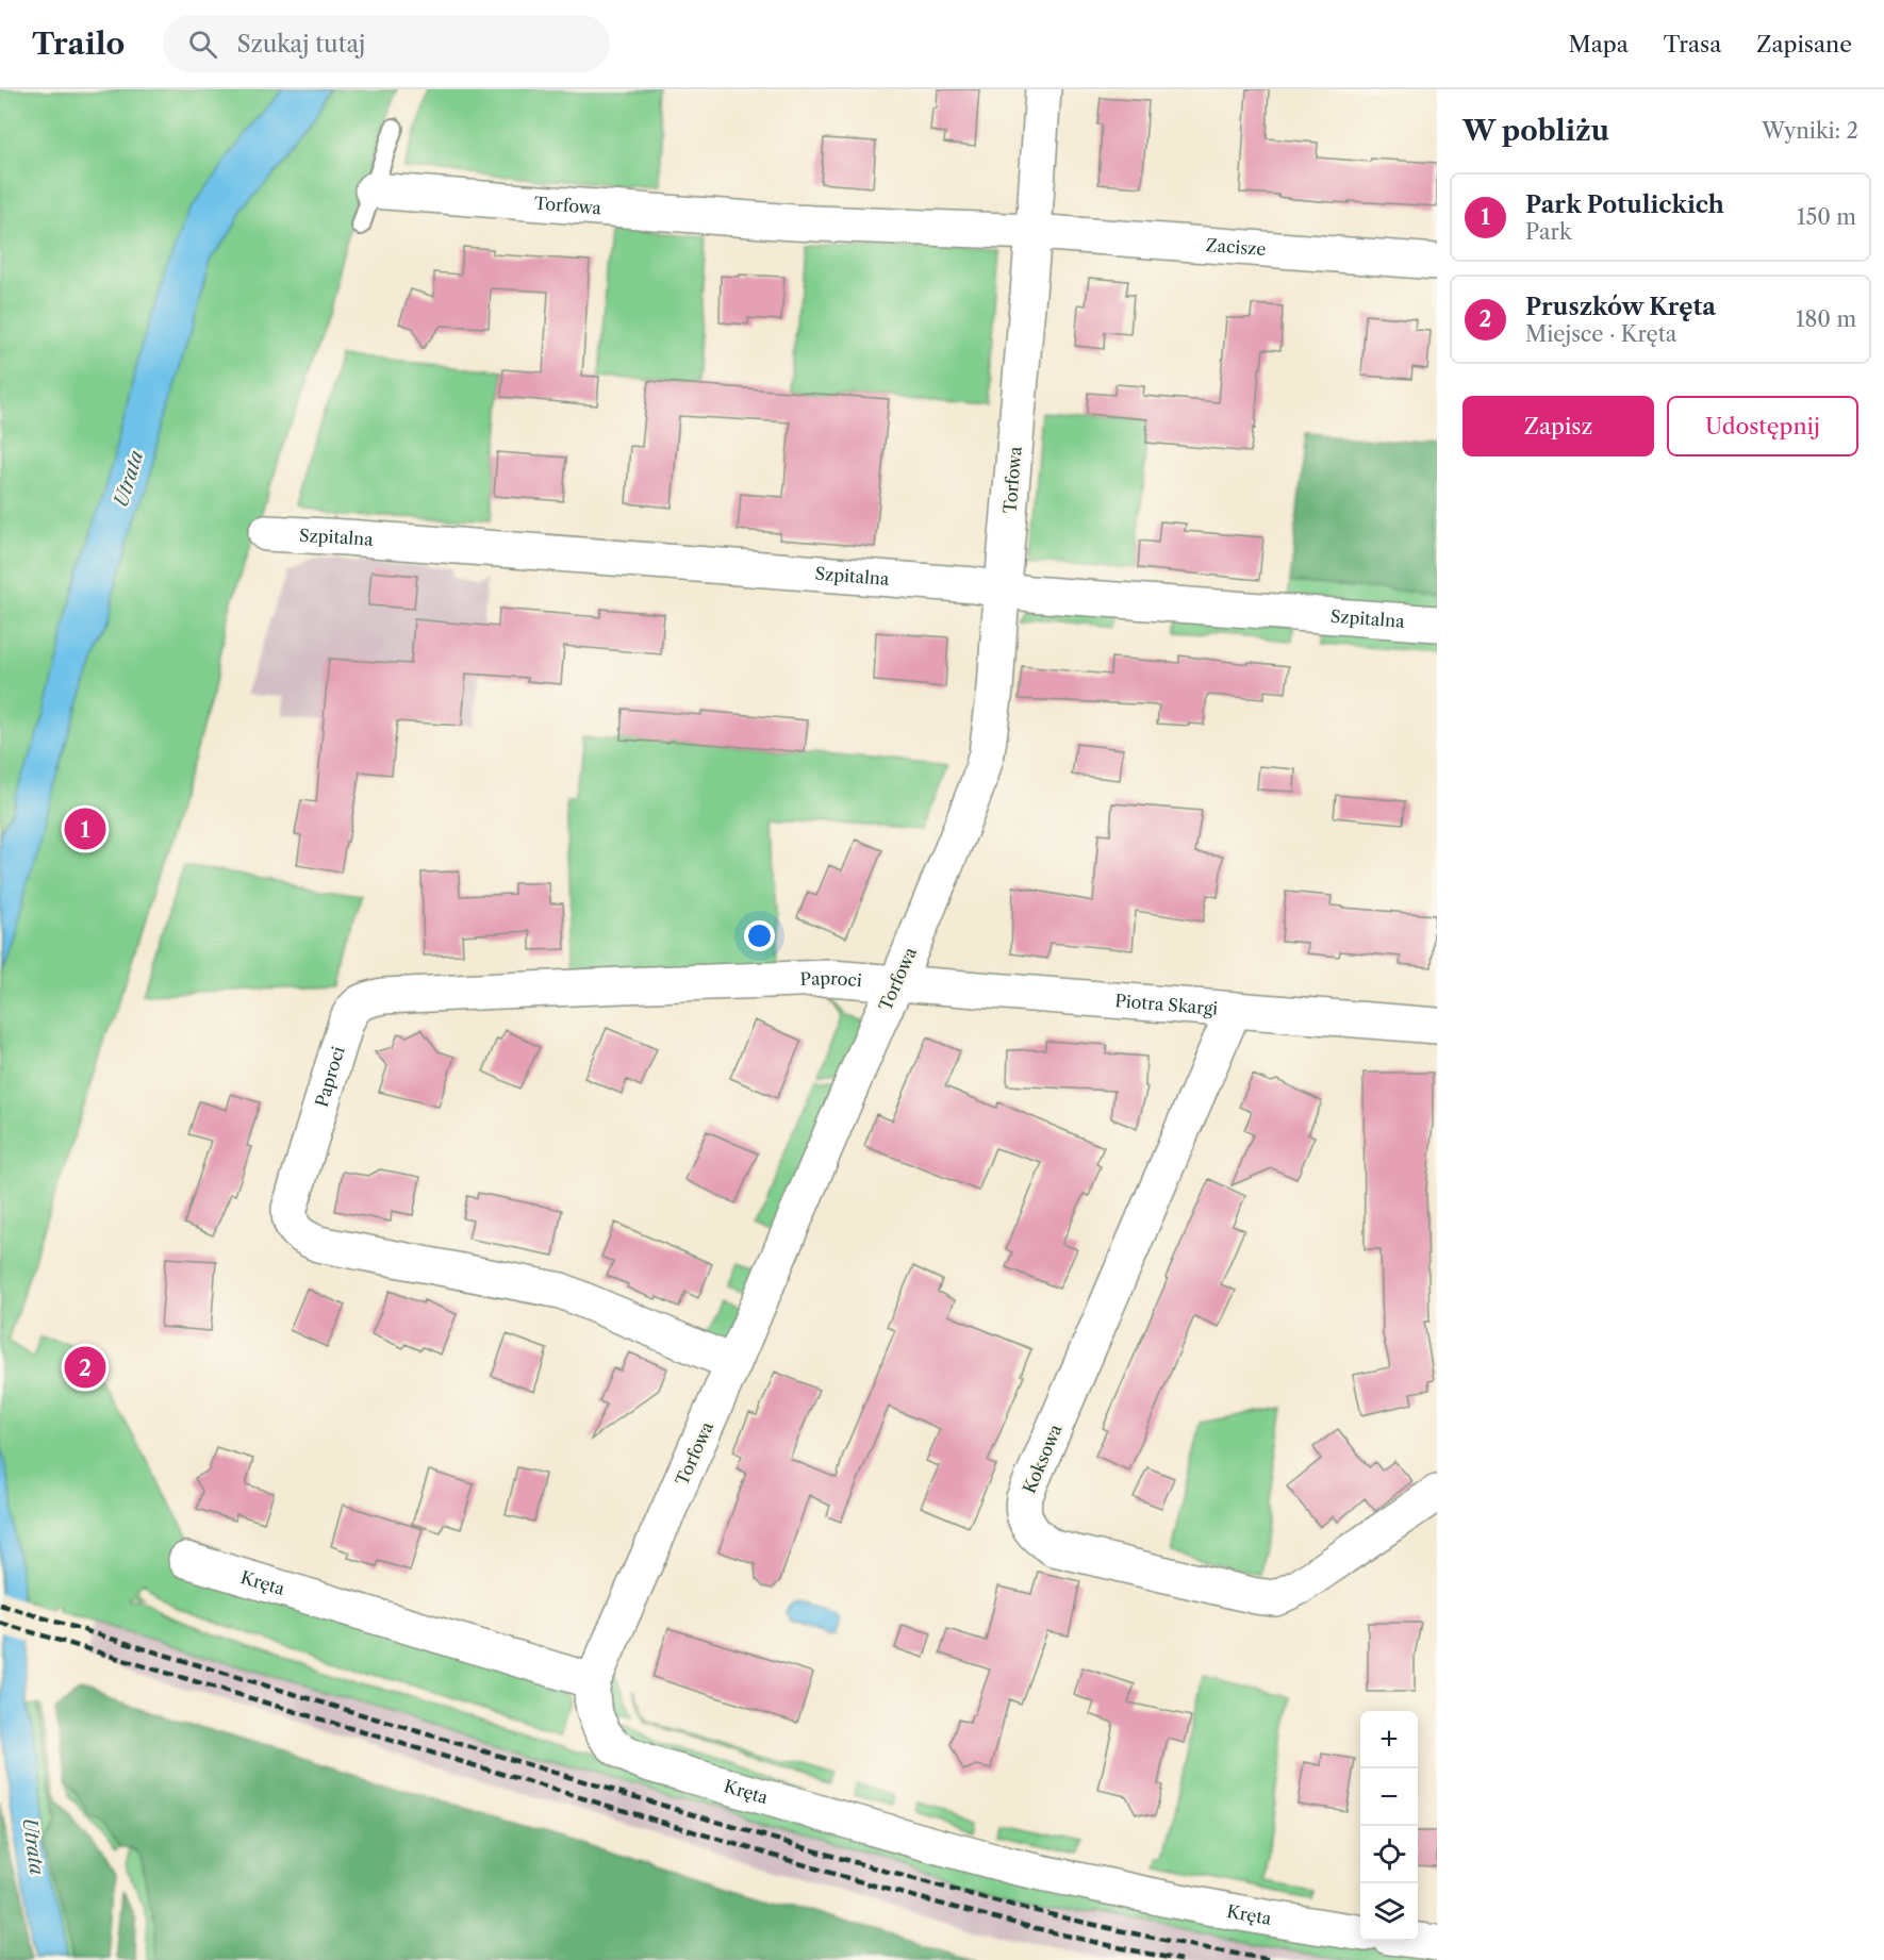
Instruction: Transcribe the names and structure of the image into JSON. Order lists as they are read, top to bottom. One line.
{"streets":{"street":["Torfowa","Zacisze","Szpitalna","Paproci","Piotra Skargi","Koksowa","Kręta"]},"crossings":[["Torfowa","Zacisze"],["Torfowa","Szpitalna"],["Torfowa","Paproci"],["Torfowa","Piotra Skargi"],["Torfowa","Kręta"],["Paproci","Piotra Skargi"],["Piotra Skargi","Koksowa"]],"water":["Utrata"],"page":{"header":"Trailo","search":"Szukaj tutaj","nav":["Mapa","Trasa","Zapisane"],"heading":["W pobliżu","Wyniki: 2"],"list":[{"mark":"1","name":"Park Potulickich","note":"Park","value":"150 m"},{"mark":"2","name":"Pruszków Kręta","note":"Miejsce · Kręta","value":"180 m"}],"buttons":["Zapisz","Udostępnij"],"pins":["1","2"],"map_buttons":["+","−"]}}
